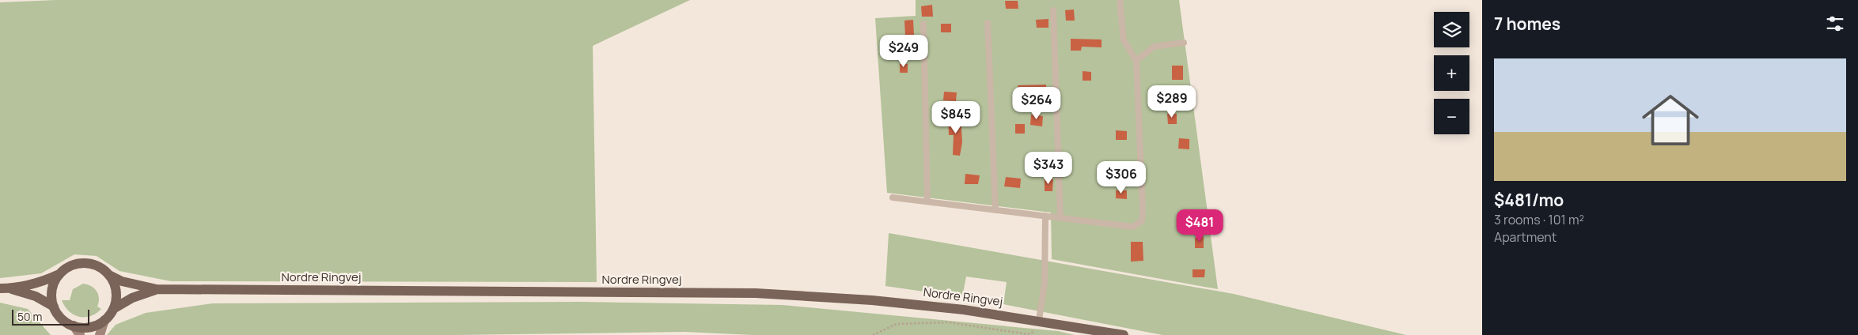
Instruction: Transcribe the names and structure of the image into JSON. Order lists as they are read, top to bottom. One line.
{"streets":{"main road":["Nordre Ringvej"]},"scale_bar":"50 m","page":{"heading":"7 homes","map_buttons":["+","−"],"price":["$249","$289","$264","$845","$343","$306","$481"],"list":[{"name":"$481/mo","note":"3 rooms · 101 m² · Apartment"}],"scale":"50 m"}}
